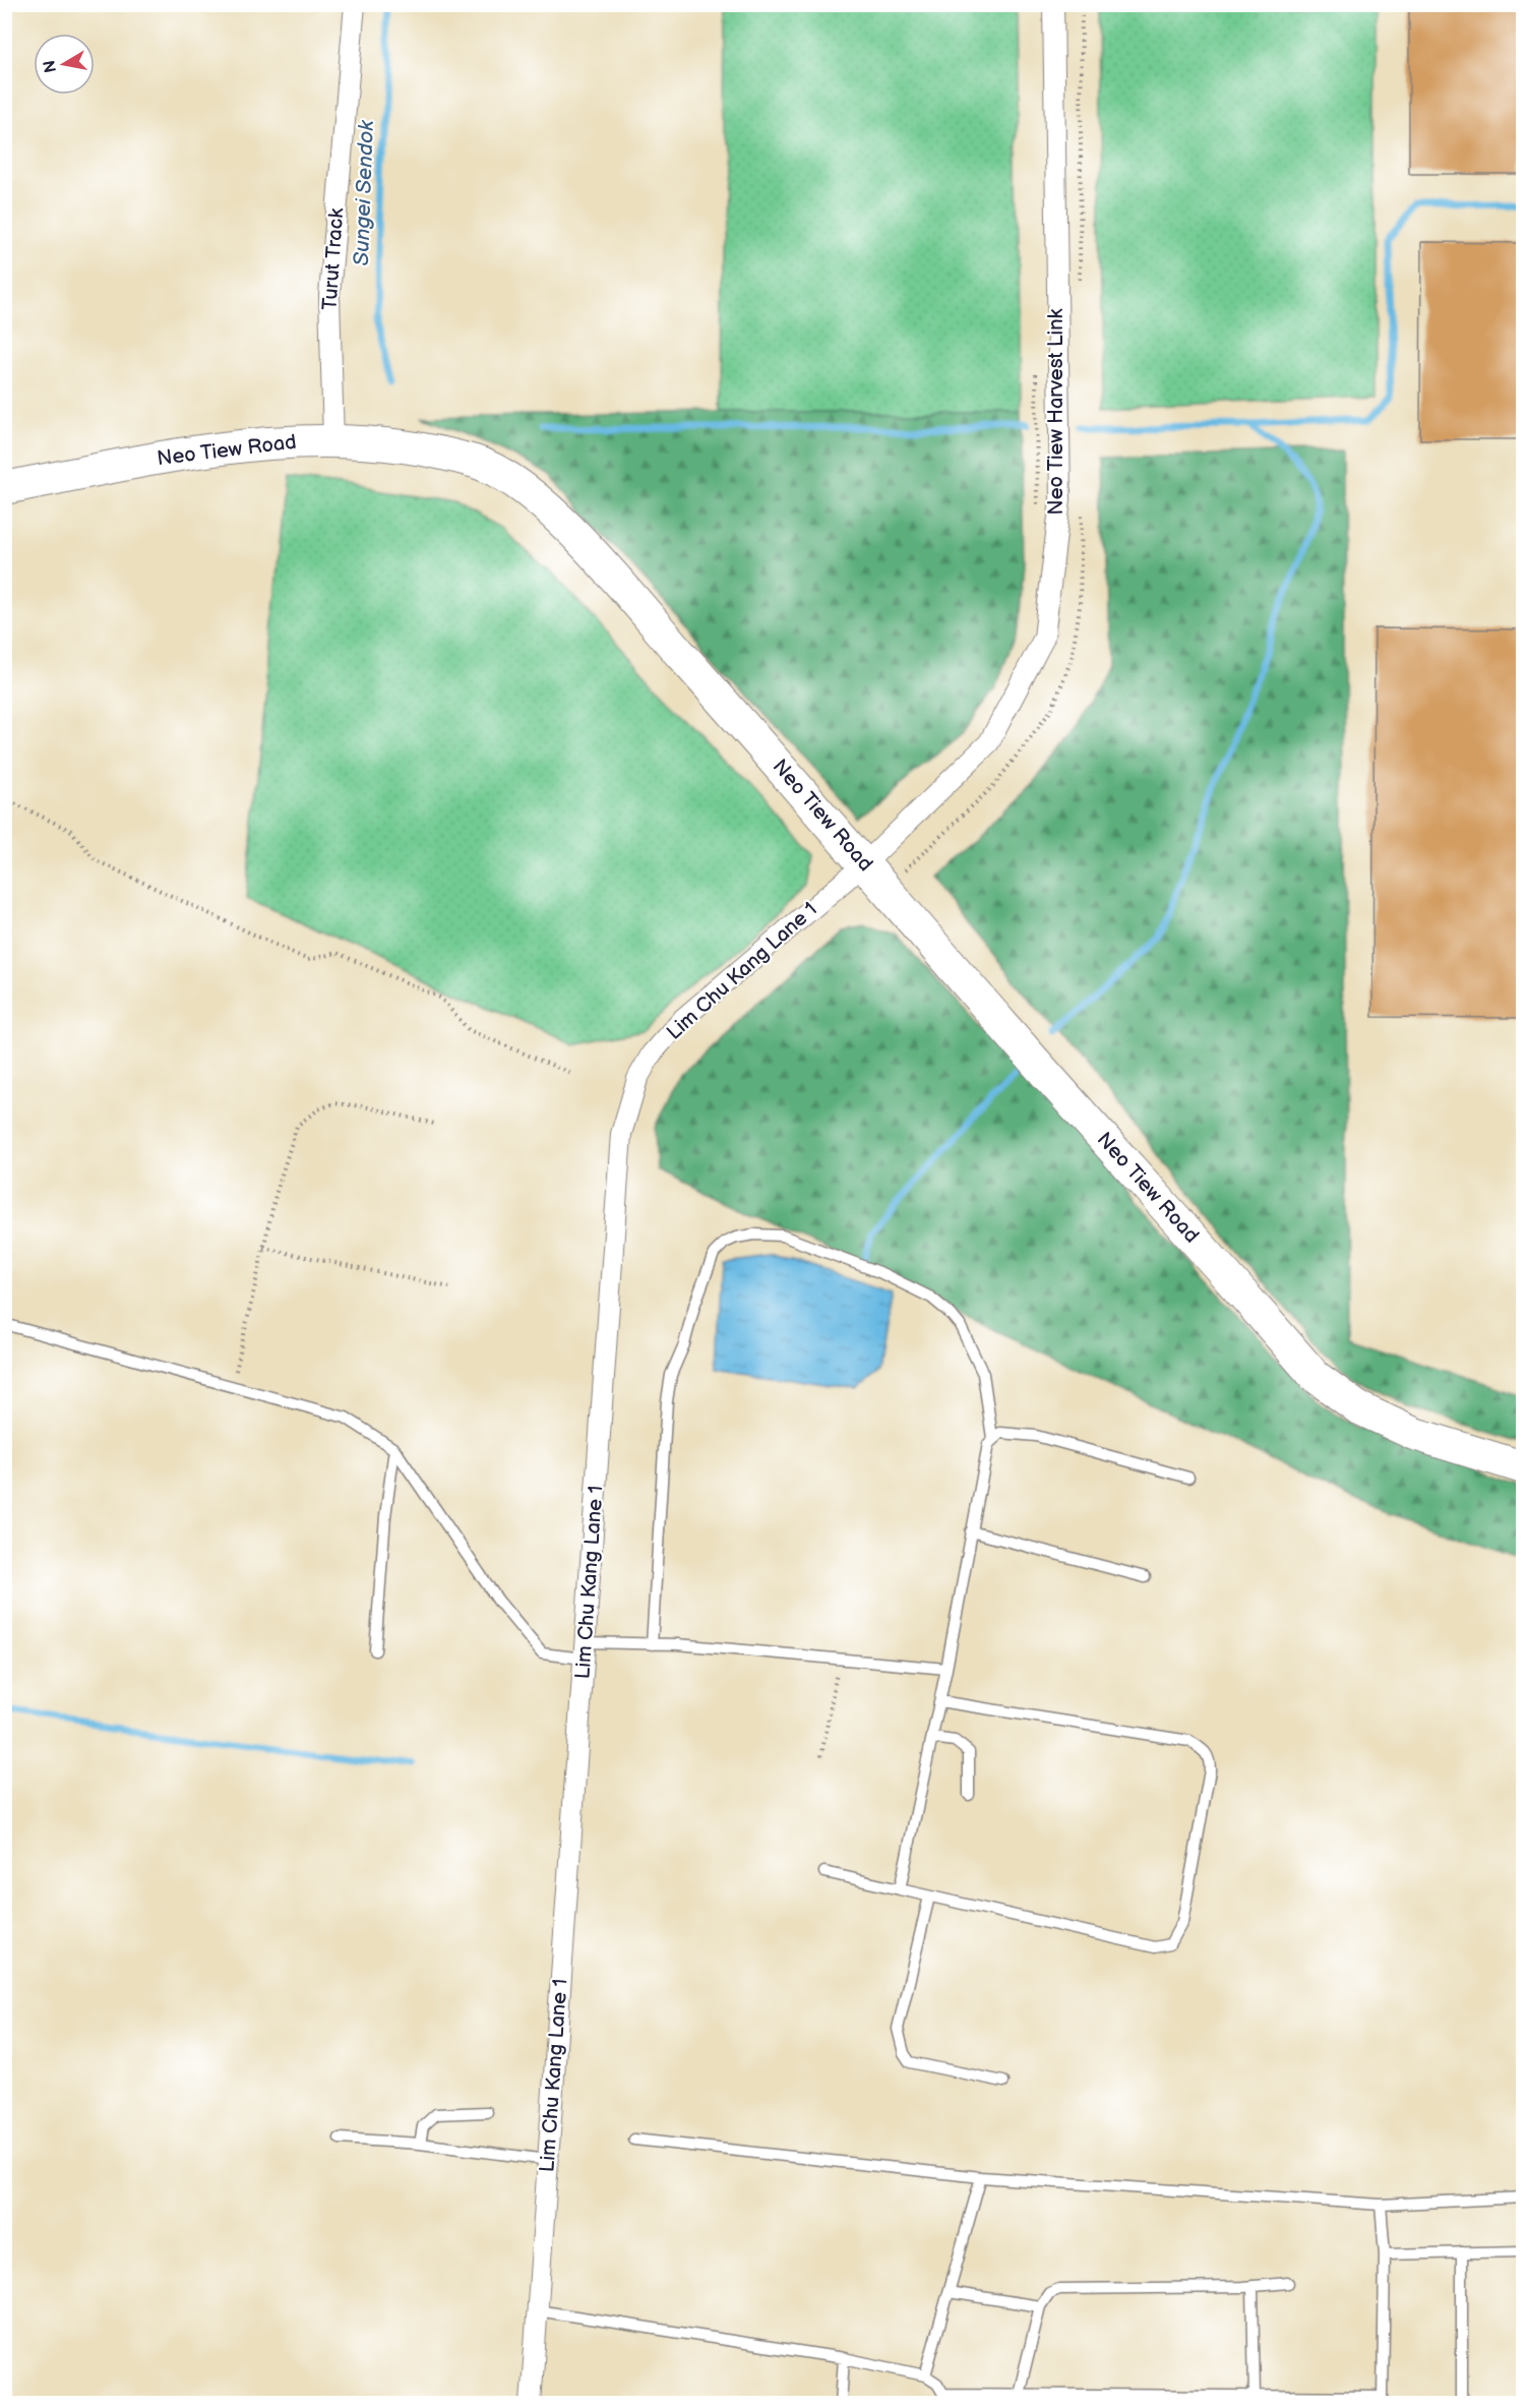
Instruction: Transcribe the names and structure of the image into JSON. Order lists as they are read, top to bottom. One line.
{"streets":{"main road":["Neo Tiew Road"],"street":["Turut Track","Neo Tiew Harvest Link","Lim Chu Kang Lane 1"]},"crossings":[["Turut Track","Neo Tiew Road"],["Neo Tiew Harvest Link","Neo Tiew Road"],["Neo Tiew Harvest Link","Lim Chu Kang Lane 1"],["Neo Tiew Road","Lim Chu Kang Lane 1"]],"water":["Sungei Sendok"],"north":"left"}
